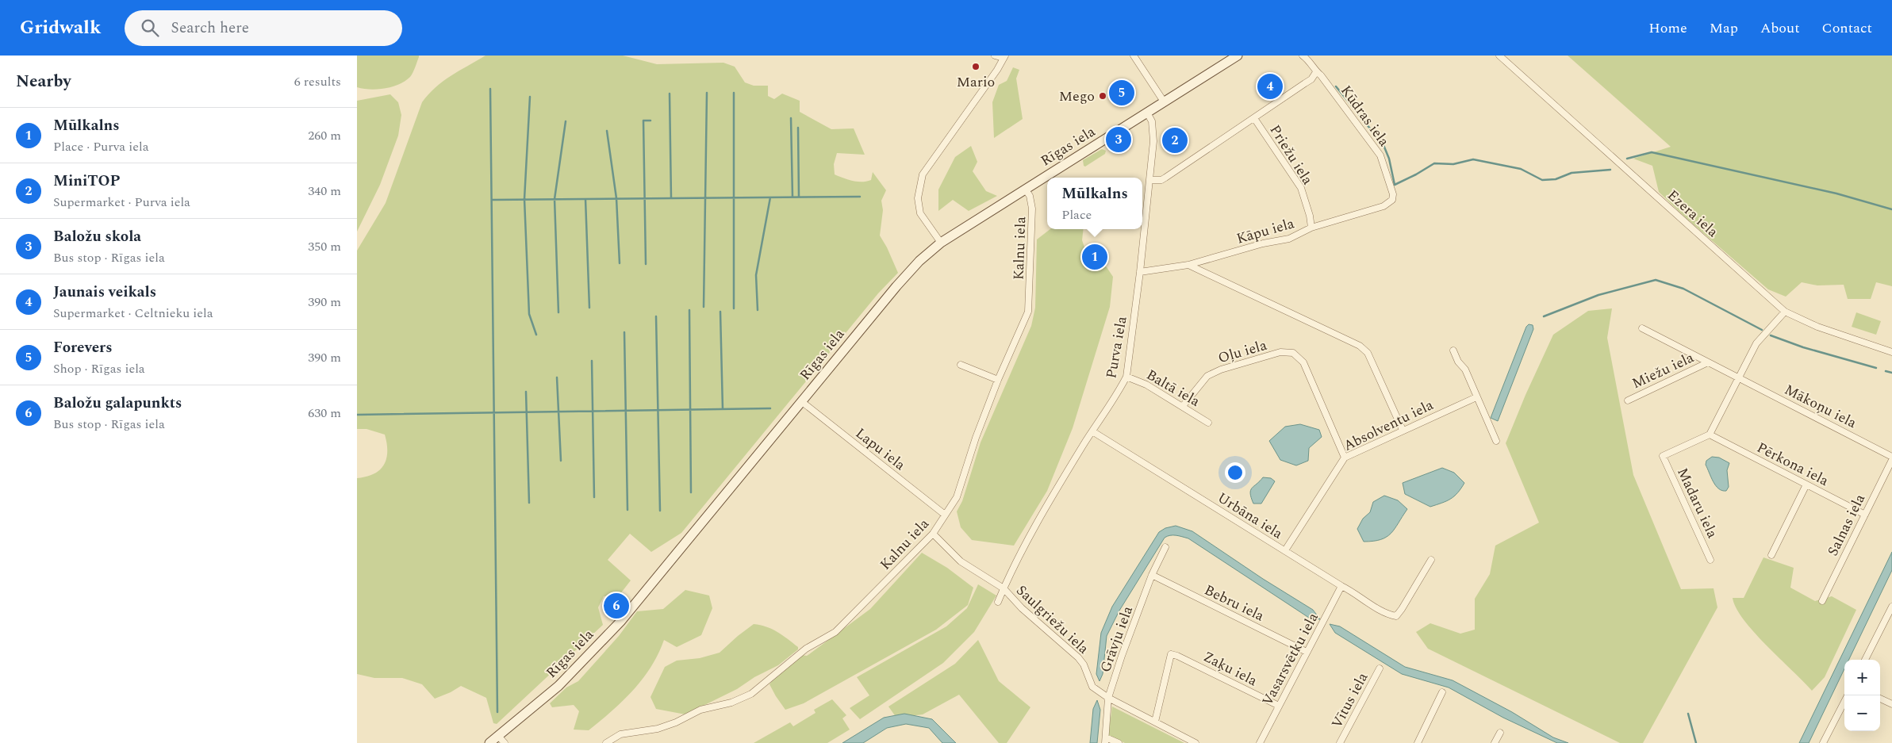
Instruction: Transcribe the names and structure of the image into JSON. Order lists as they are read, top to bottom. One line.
{"streets":{"main road":["Rīgas iela"],"street":["Kūdras iela","Priežu iela","Ezera iela","Kāpu iela","Kalnu iela","Purva iela","Oļu iela","Miežu iela","Baltā iela","Mākoņu iela","Absolventu iela","Lapu iela","Pērkona iela","Madaru iela","Urbāna iela","Salnas iela","Bebru iela","Saulgriežu iela","Grāvju iela","Vasarsvētku iela","Zaķu iela","Vītus iela"]},"crossings":[["Kūdras iela","Kāpu iela"],["Rīgas iela","Kalnu iela"],["Rīgas iela","Purva iela"],["Rīgas iela","Lapu iela"],["Priežu iela","Kāpu iela"],["Kāpu iela","Purva iela"],["Kalnu iela","Lapu iela"],["Kalnu iela","Saulgriežu iela"],["Purva iela","Baltā iela"],["Purva iela","Urbāna iela"],["Purva iela","Saulgriežu iela"],["Oļu iela","Baltā iela"],["Oļu iela","Absolventu iela"],["Absolventu iela","Urbāna iela"],["Pērkona iela","Madaru iela"],["Pērkona iela","Salnas iela"],["Urbāna iela","Vasarsvētku iela"],["Bebru iela","Grāvju iela"],["Bebru iela","Vasarsvētku iela"],["Saulgriežu iela","Grāvju iela"],["Saulgriežu iela","Zaķu iela"],["Vasarsvētku iela","Zaķu iela"]],"places":["Mario","Mego"],"page":{"header":"Gridwalk","search":"Search here","nav":["Home","Map","About","Contact"],"heading":["Nearby","6 results"],"pins":["4","5","3","2","1","6"],"list":[{"mark":"1","name":"Mūlkalns","note":"Place · Purva iela","value":"260 m"},{"mark":"2","name":"MiniTOP","note":"Supermarket · Purva iela","value":"340 m"},{"mark":"3","name":"Baložu skola","note":"Bus stop · Rīgas iela","value":"350 m"},{"mark":"4","name":"Jaunais veikals","note":"Supermarket · Celtnieku iela","value":"390 m"},{"mark":"5","name":"Forevers","note":"Shop · Rīgas iela","value":"390 m"},{"mark":"6","name":"Baložu galapunkts","note":"Bus stop · Rīgas iela","value":"630 m"}],"popup":["Mūlkalns","Place"],"map_buttons":["+","−"]}}
